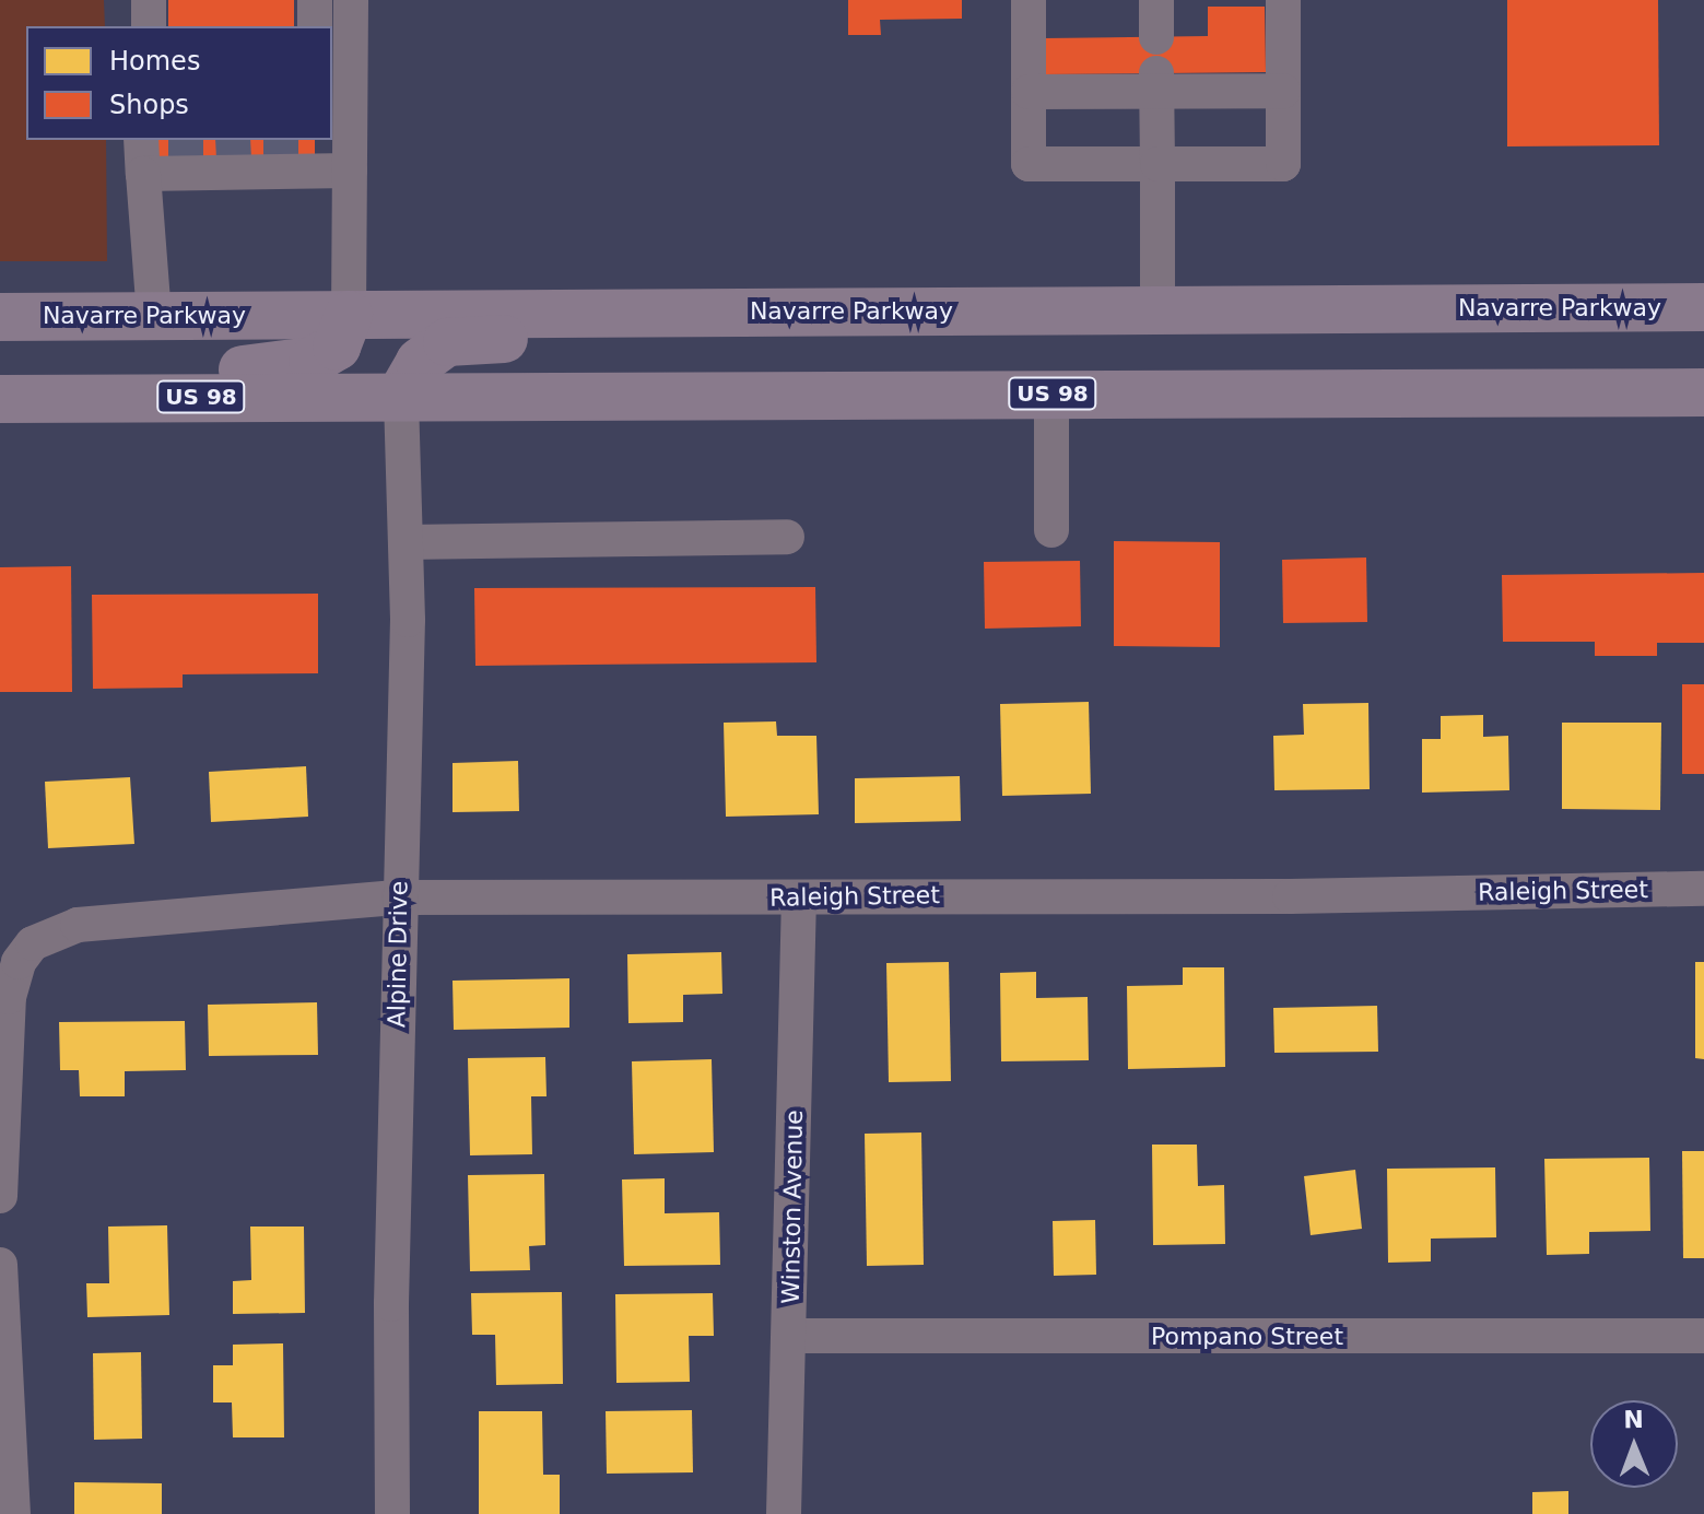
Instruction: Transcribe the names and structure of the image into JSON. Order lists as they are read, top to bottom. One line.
{"streets":{"highway":["Navarre Parkway","US 98"],"street":["Raleigh Street","Alpine Drive","Winston Avenue","Pompano Street"]},"crossings":[["US 98","Alpine Drive"],["Raleigh Street","Alpine Drive"],["Raleigh Street","Winston Avenue"],["Winston Avenue","Pompano Street"]],"legend":["Homes","Shops"],"north":"top"}
